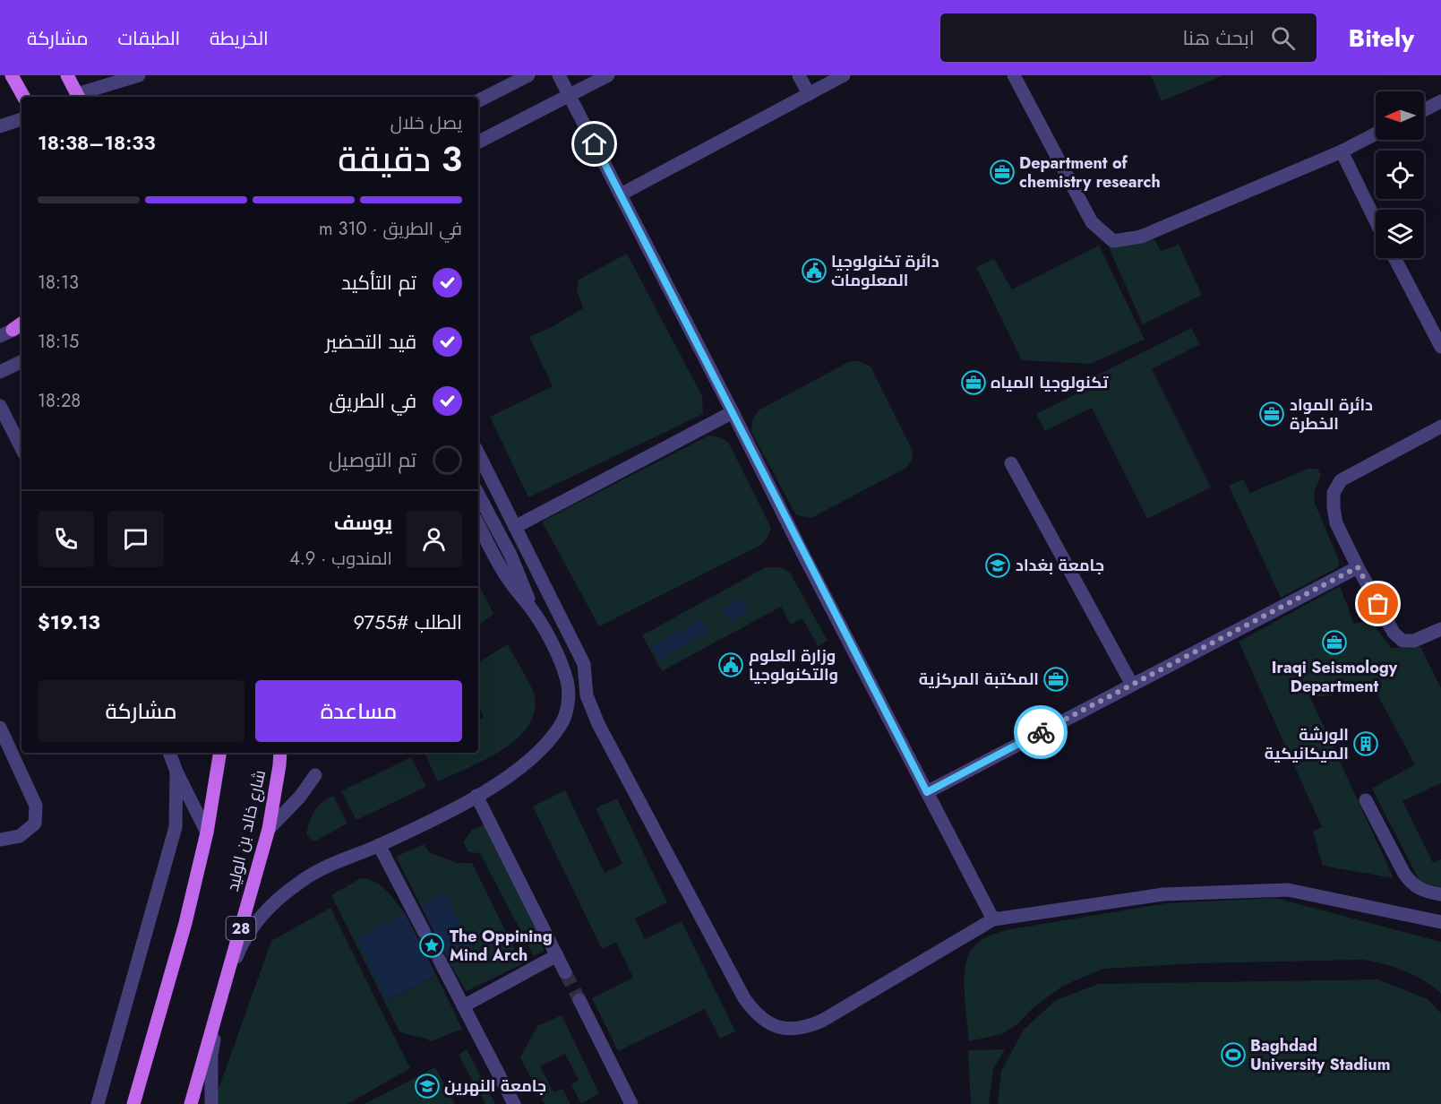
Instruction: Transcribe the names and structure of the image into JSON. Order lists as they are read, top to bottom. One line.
{"streets":{"main road":["شارع خالد بن الوليد","28"]},"places":{"office":["Department of chemistry research","تكنولوجيا المياه","دائرة المواد الخطرة","Iraqi Seismology Department","المكتبة المركزية"],"public building":["دائرة تكنولوجيا المعلومات","وزارة العلوم والتكنولوجيا"],"school or university":["جامعة بغداد","جامعة النهرين"],"building":["الورشة الميكانيكية"],"place":["The Oppining Mind Arch"],"sports":["Baghdad University Stadium"]},"north":"left","page":{"header":"Bitely","search":"ابحث هنا","nav":["الخريطة","الطبقات","مشاركة"],"heading":["3 دقيقة","يصل خلال","18:33–18:38"],"panel":["يوسف","المندوب · 4.9","الطلب #9755","$19.13"],"bar":"في الطريق · 310 m","list":[["تم التأكيد","18:13"],["قيد التحضير","18:15"],["في الطريق","18:28"],"تم التوصيل"],"buttons":["مساعدة","مشاركة"]}}
